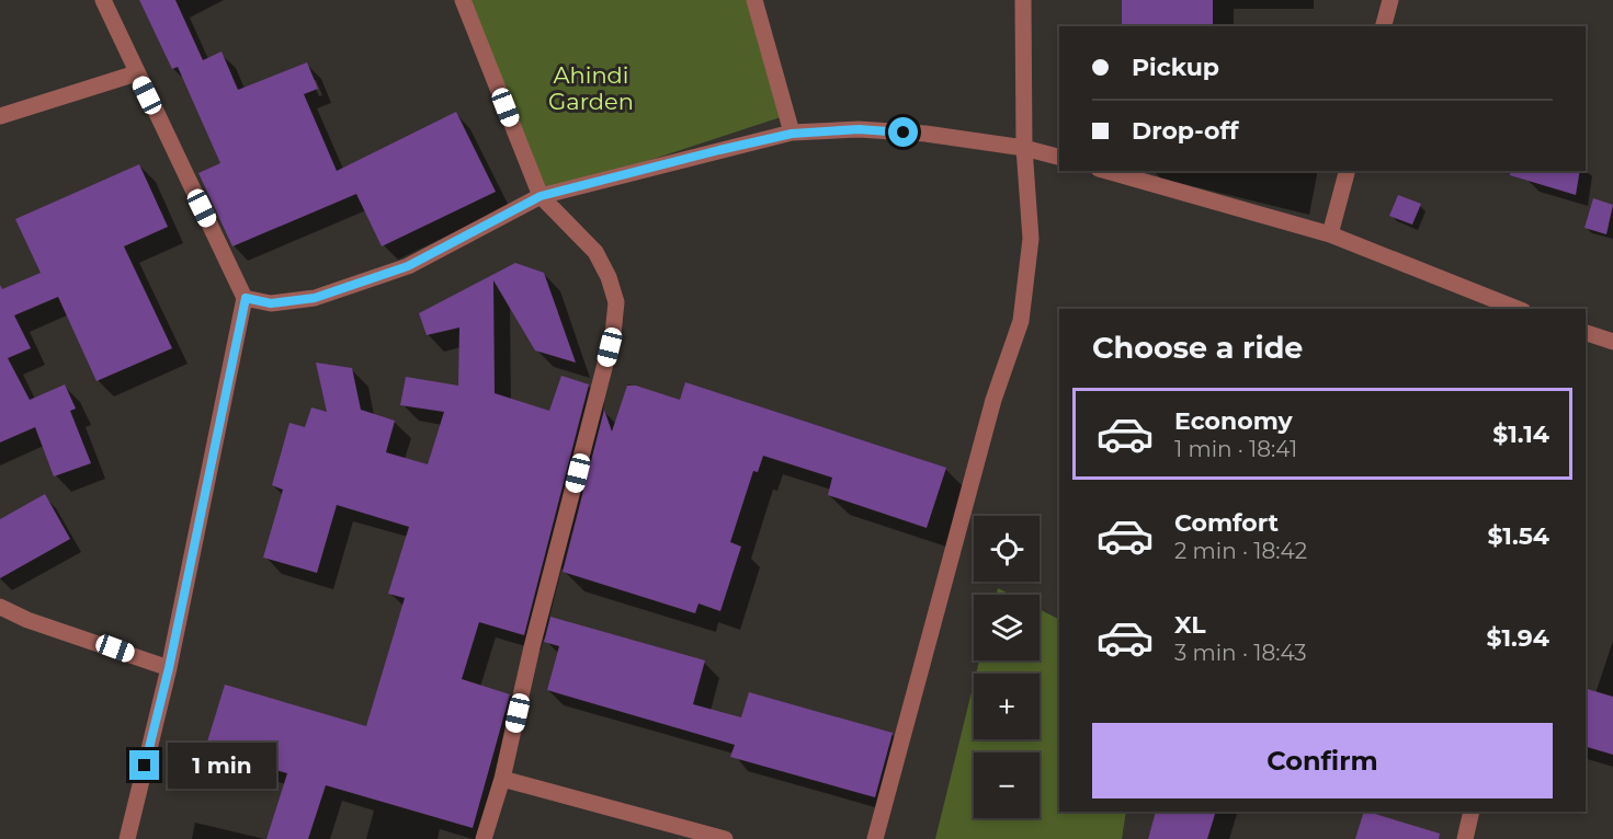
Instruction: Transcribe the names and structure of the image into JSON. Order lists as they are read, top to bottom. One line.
{"parks":["Ahindi Garden"],"page":{"banner":["Pickup","Drop-off"],"heading":"Choose a ride","list":[{"name":"Economy","note":"1 min · 18:41","value":"$1.14"},{"name":"Comfort","note":"2 min · 18:42","value":"$1.54"},{"name":"XL","note":"3 min · 18:43","value":"$1.94"}],"map_buttons":["+","−"],"buttons":"Confirm","bubble":"1 min"}}
